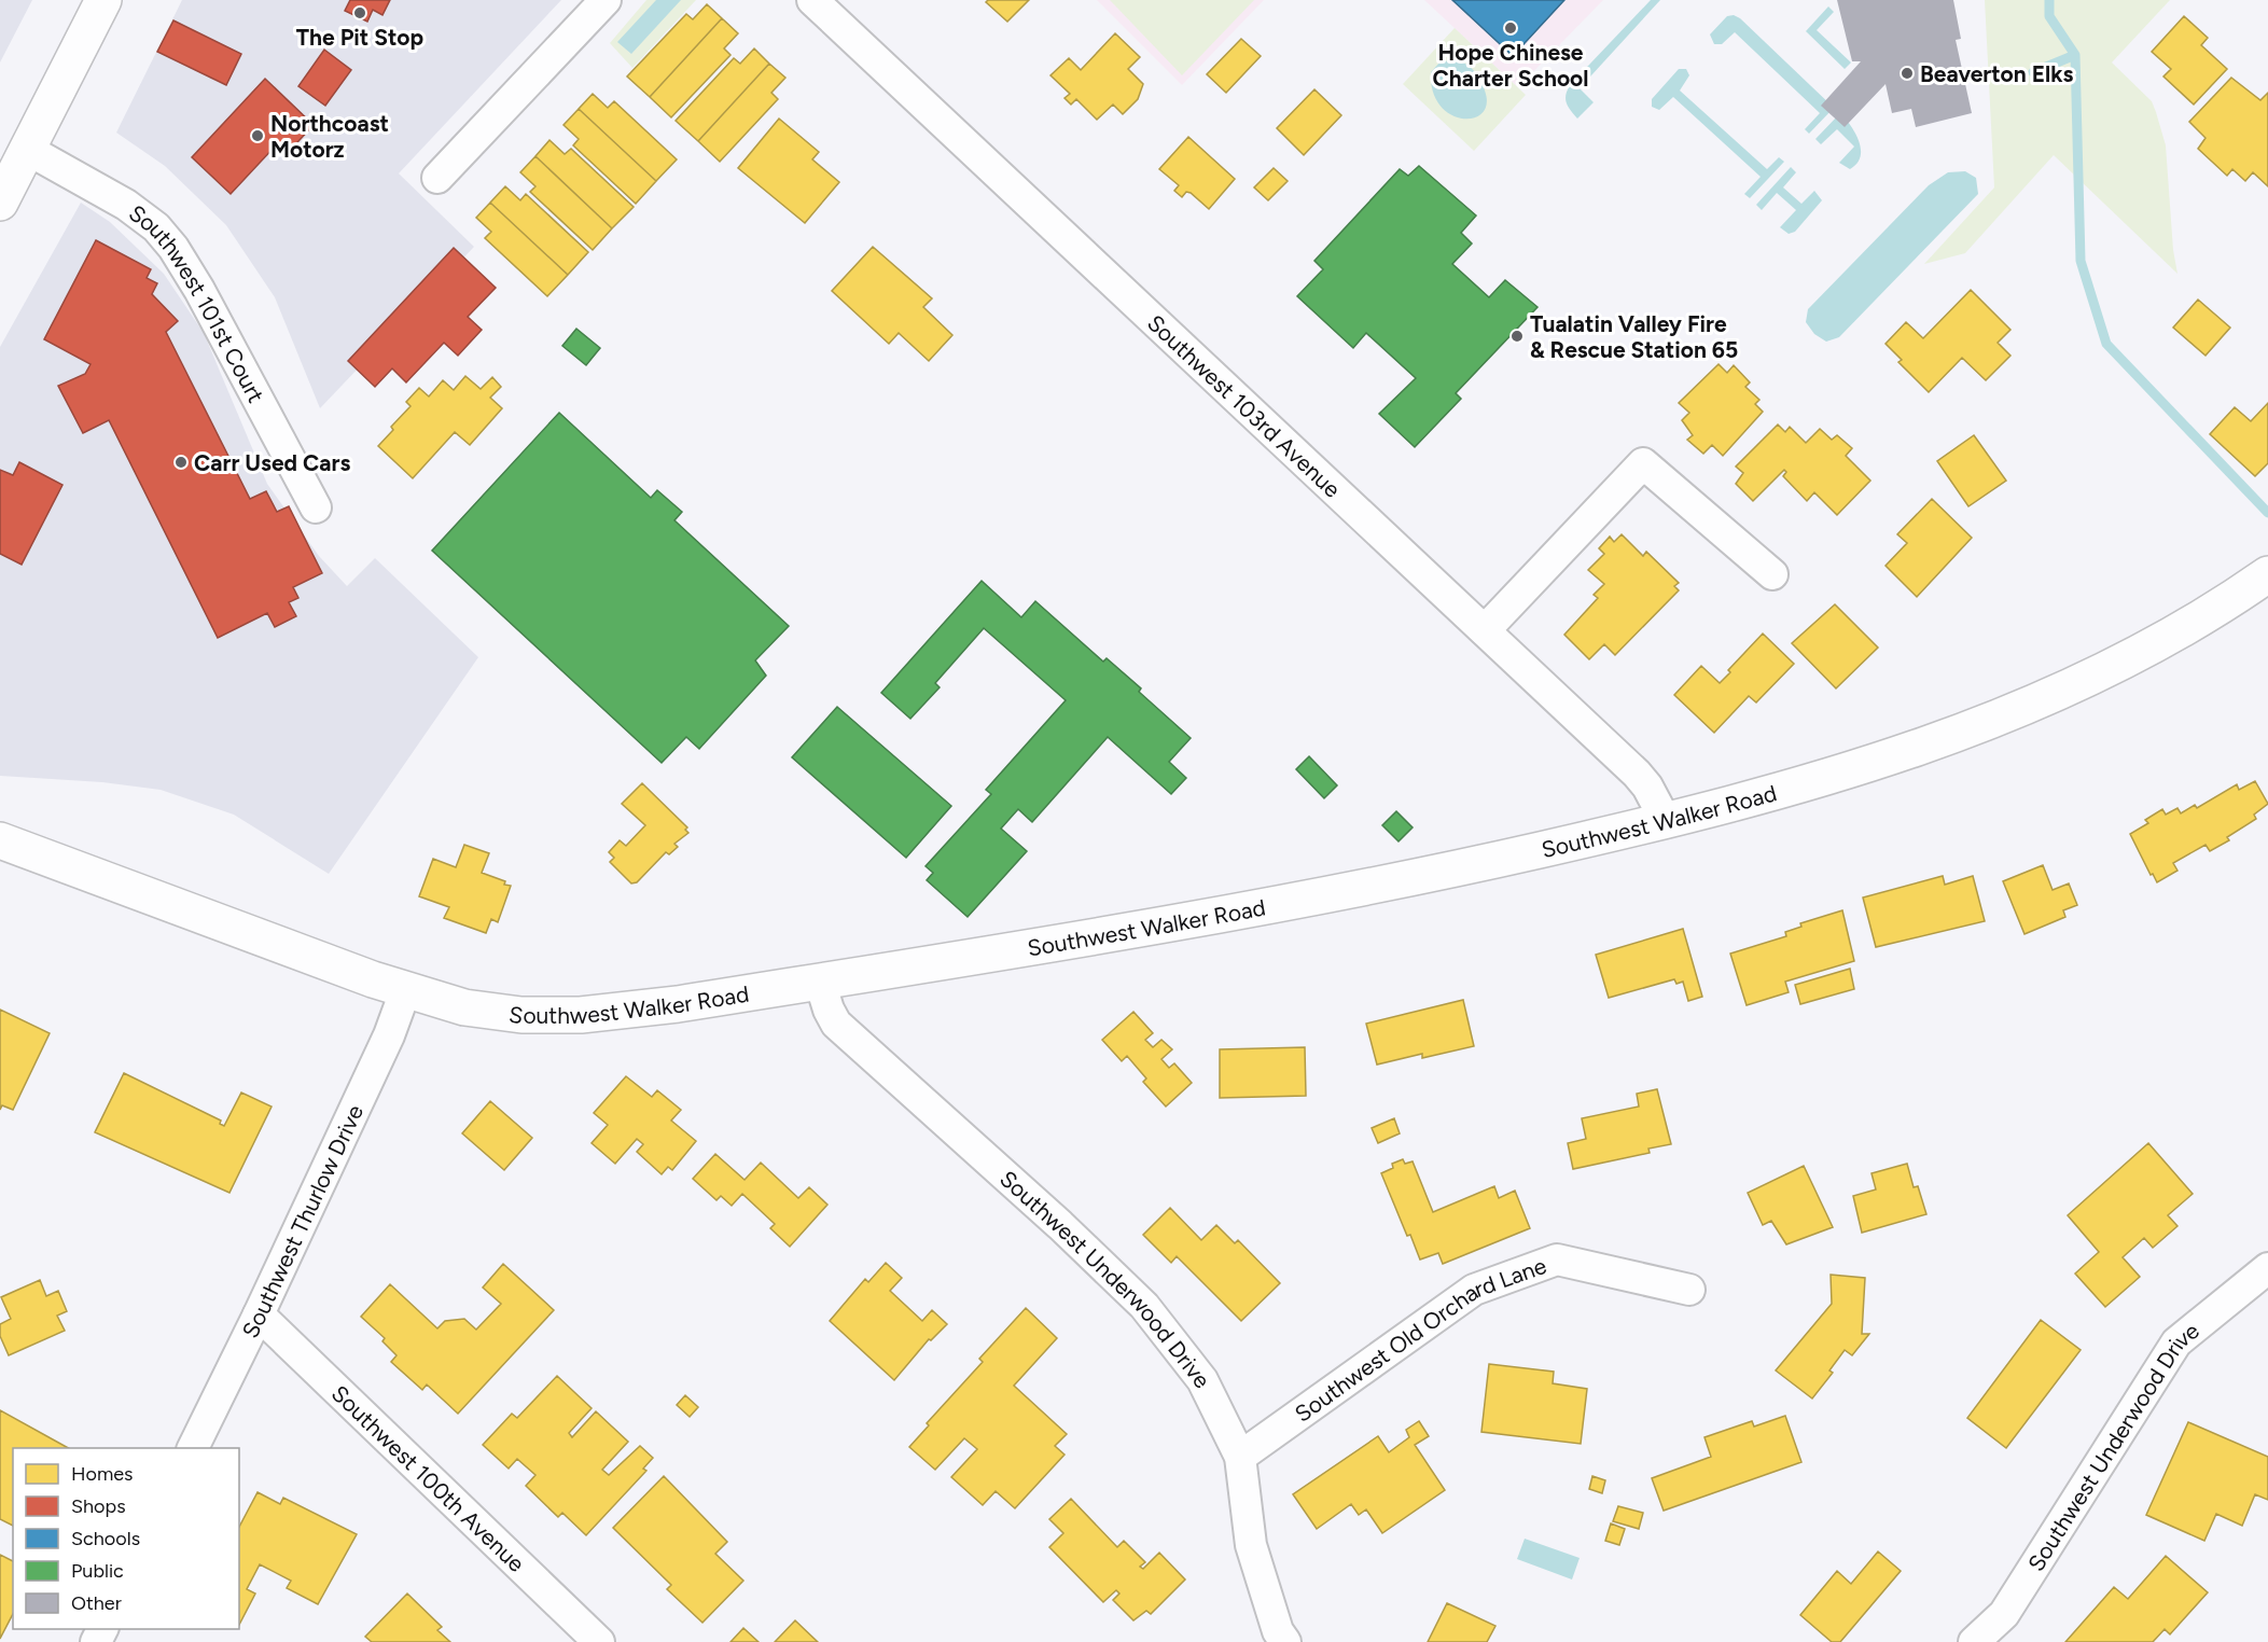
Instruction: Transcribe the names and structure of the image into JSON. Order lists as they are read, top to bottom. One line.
{"streets":{"main road":["Southwest Walker Road"],"street":["Southwest 101st Court","Southwest 103rd Avenue","Southwest Thurlow Drive","Southwest Underwood Drive","Southwest Old Orchard Lane","Southwest 100th Avenue"]},"crossings":[["Southwest 103rd Avenue","Southwest Walker Road"],["Southwest Walker Road","Southwest Thurlow Drive"],["Southwest Walker Road","Southwest Underwood Drive"],["Southwest Thurlow Drive","Southwest 100th Avenue"],["Southwest Underwood Drive","Southwest Old Orchard Lane"]],"places":["The Pit Stop","Hope Chinese Charter School","Beaverton Elks","Northcoast Motorz","Tualatin Valley Fire & Rescue Station 65","Carr Used Cars"],"legend":["Homes","Shops","Schools","Public","Other"]}
